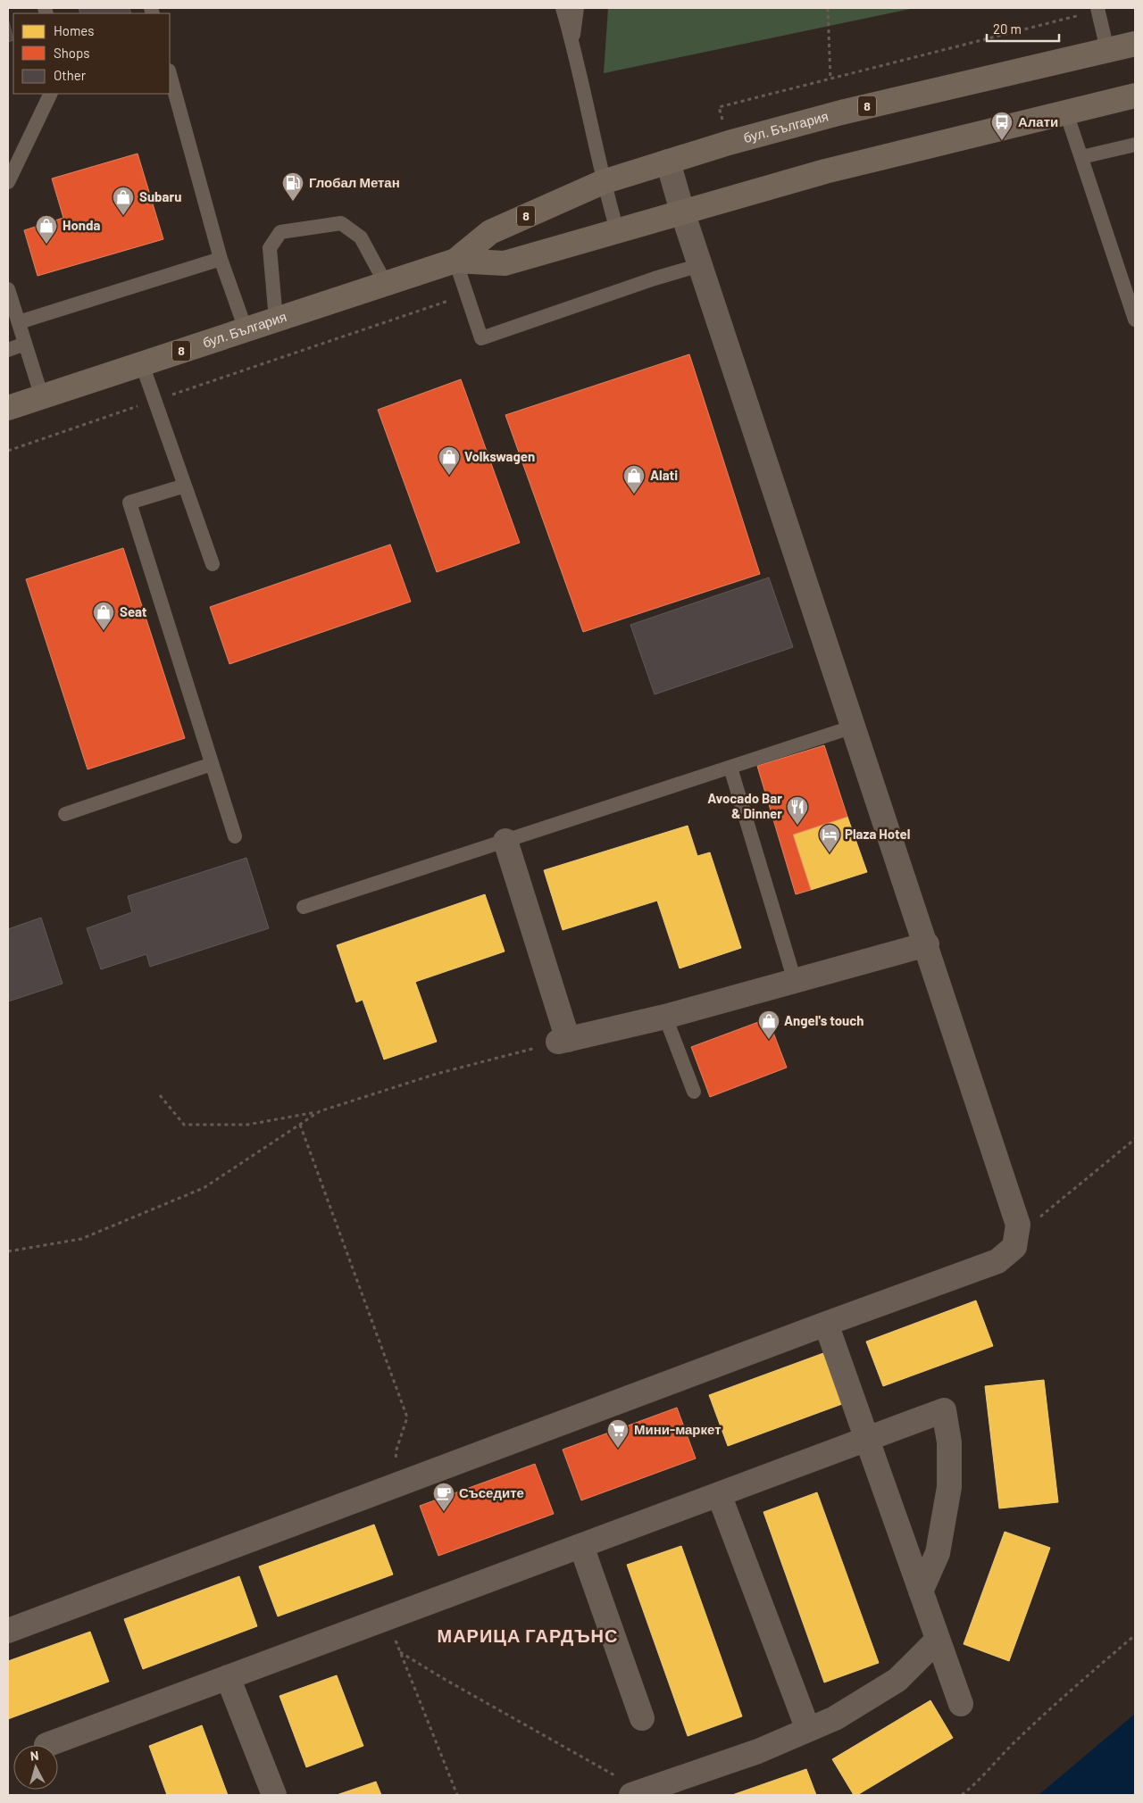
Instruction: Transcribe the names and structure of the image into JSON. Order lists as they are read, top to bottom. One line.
{"streets":{"main road":["8","бул. България"]},"districts":["МАРИЦА ГАРДЪНС"],"places":{"bus stop":["Алати"],"fuel station":["Глобал Метан"],"shop":["Subaru","Honda","Volkswagen","Alati","Seat","Angel's touch"],"restaurant":["Avocado Bar & Dinner"],"hotel":["Plaza Hotel"],"supermarket":["Мини-маркет"],"cafe":["Съседите"]},"legend":["Homes","Shops","Other"],"scale_bar":"20 m","north":"top"}
